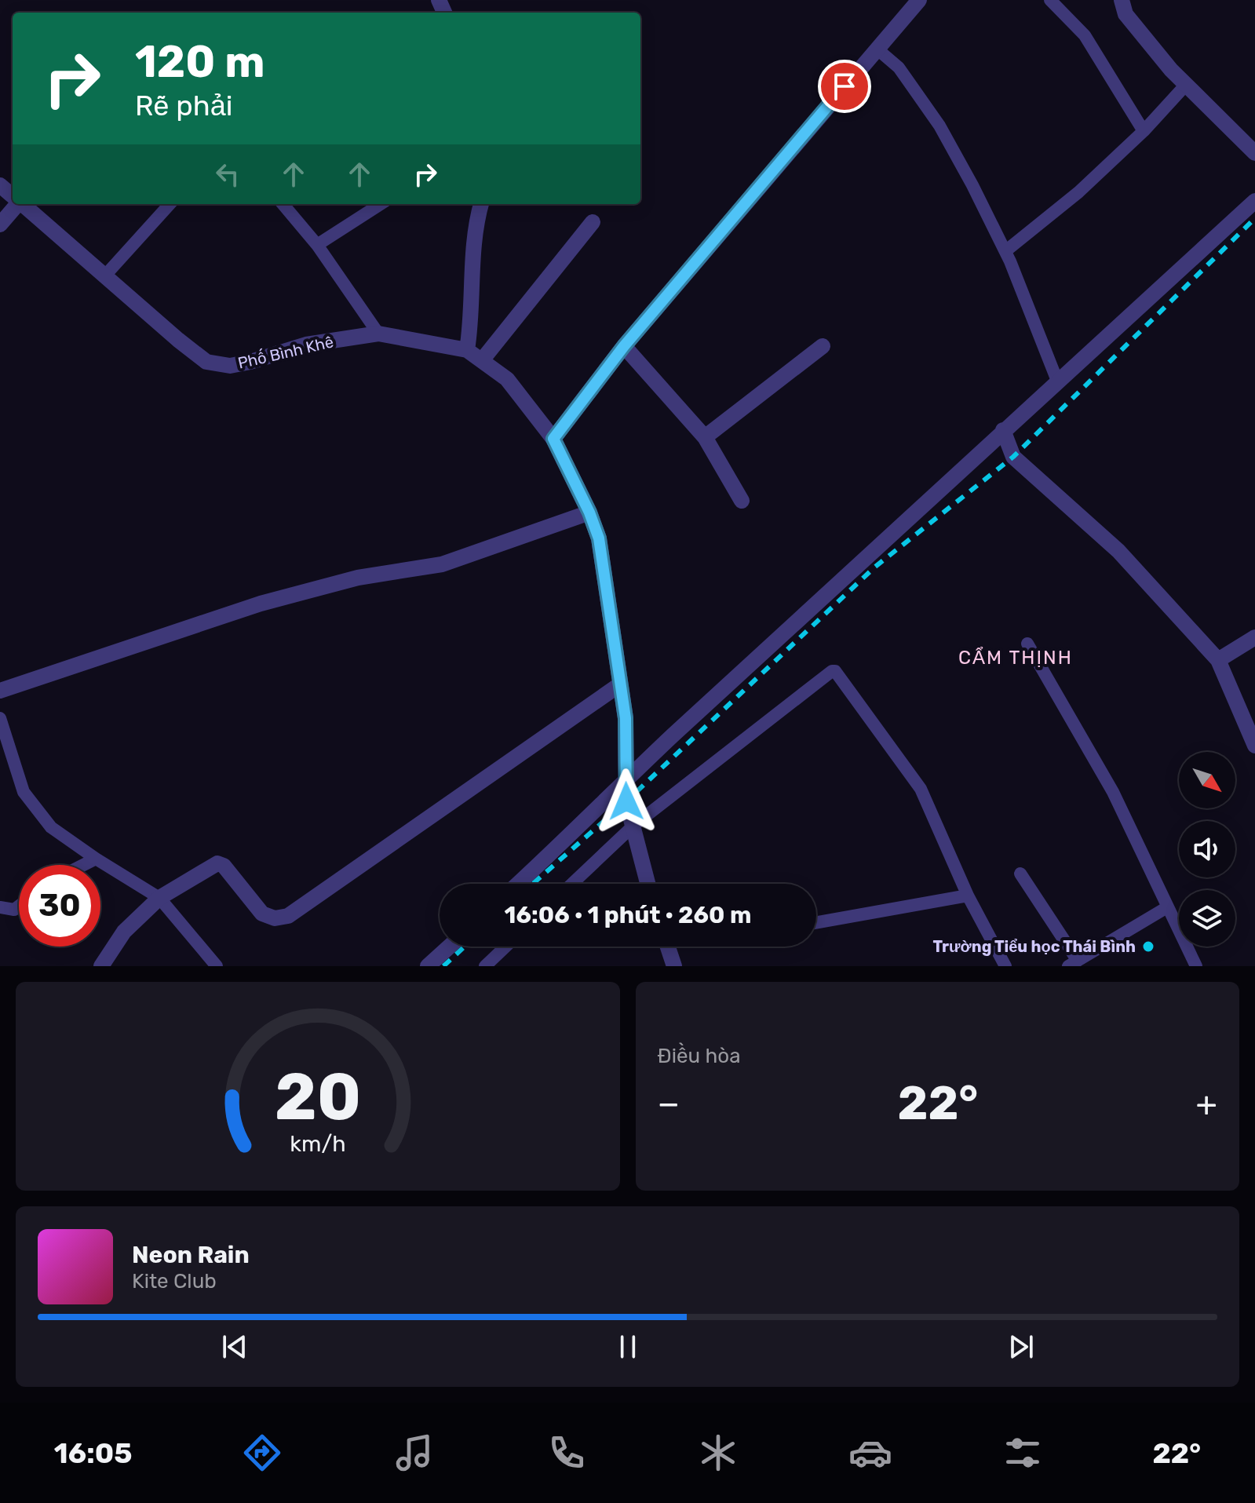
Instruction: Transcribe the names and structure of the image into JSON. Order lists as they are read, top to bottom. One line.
{"streets":{"street":["Phố Bình Khê"]},"districts":["CẨM THỊNH"],"places":["Trường Tiểu học Thái Bình"],"north":"bottom right","page":{"turn":["120 m","Rẽ phải"],"limit":"30","trip":"16:06 · 1 phút · 260 m","tile":"Điều hòa","heat":["−","22°","+"],"song":["Neon Rain","Kite Club"],"tabs":["16:05","22°"],"gauge":["20","km/h"]}}
